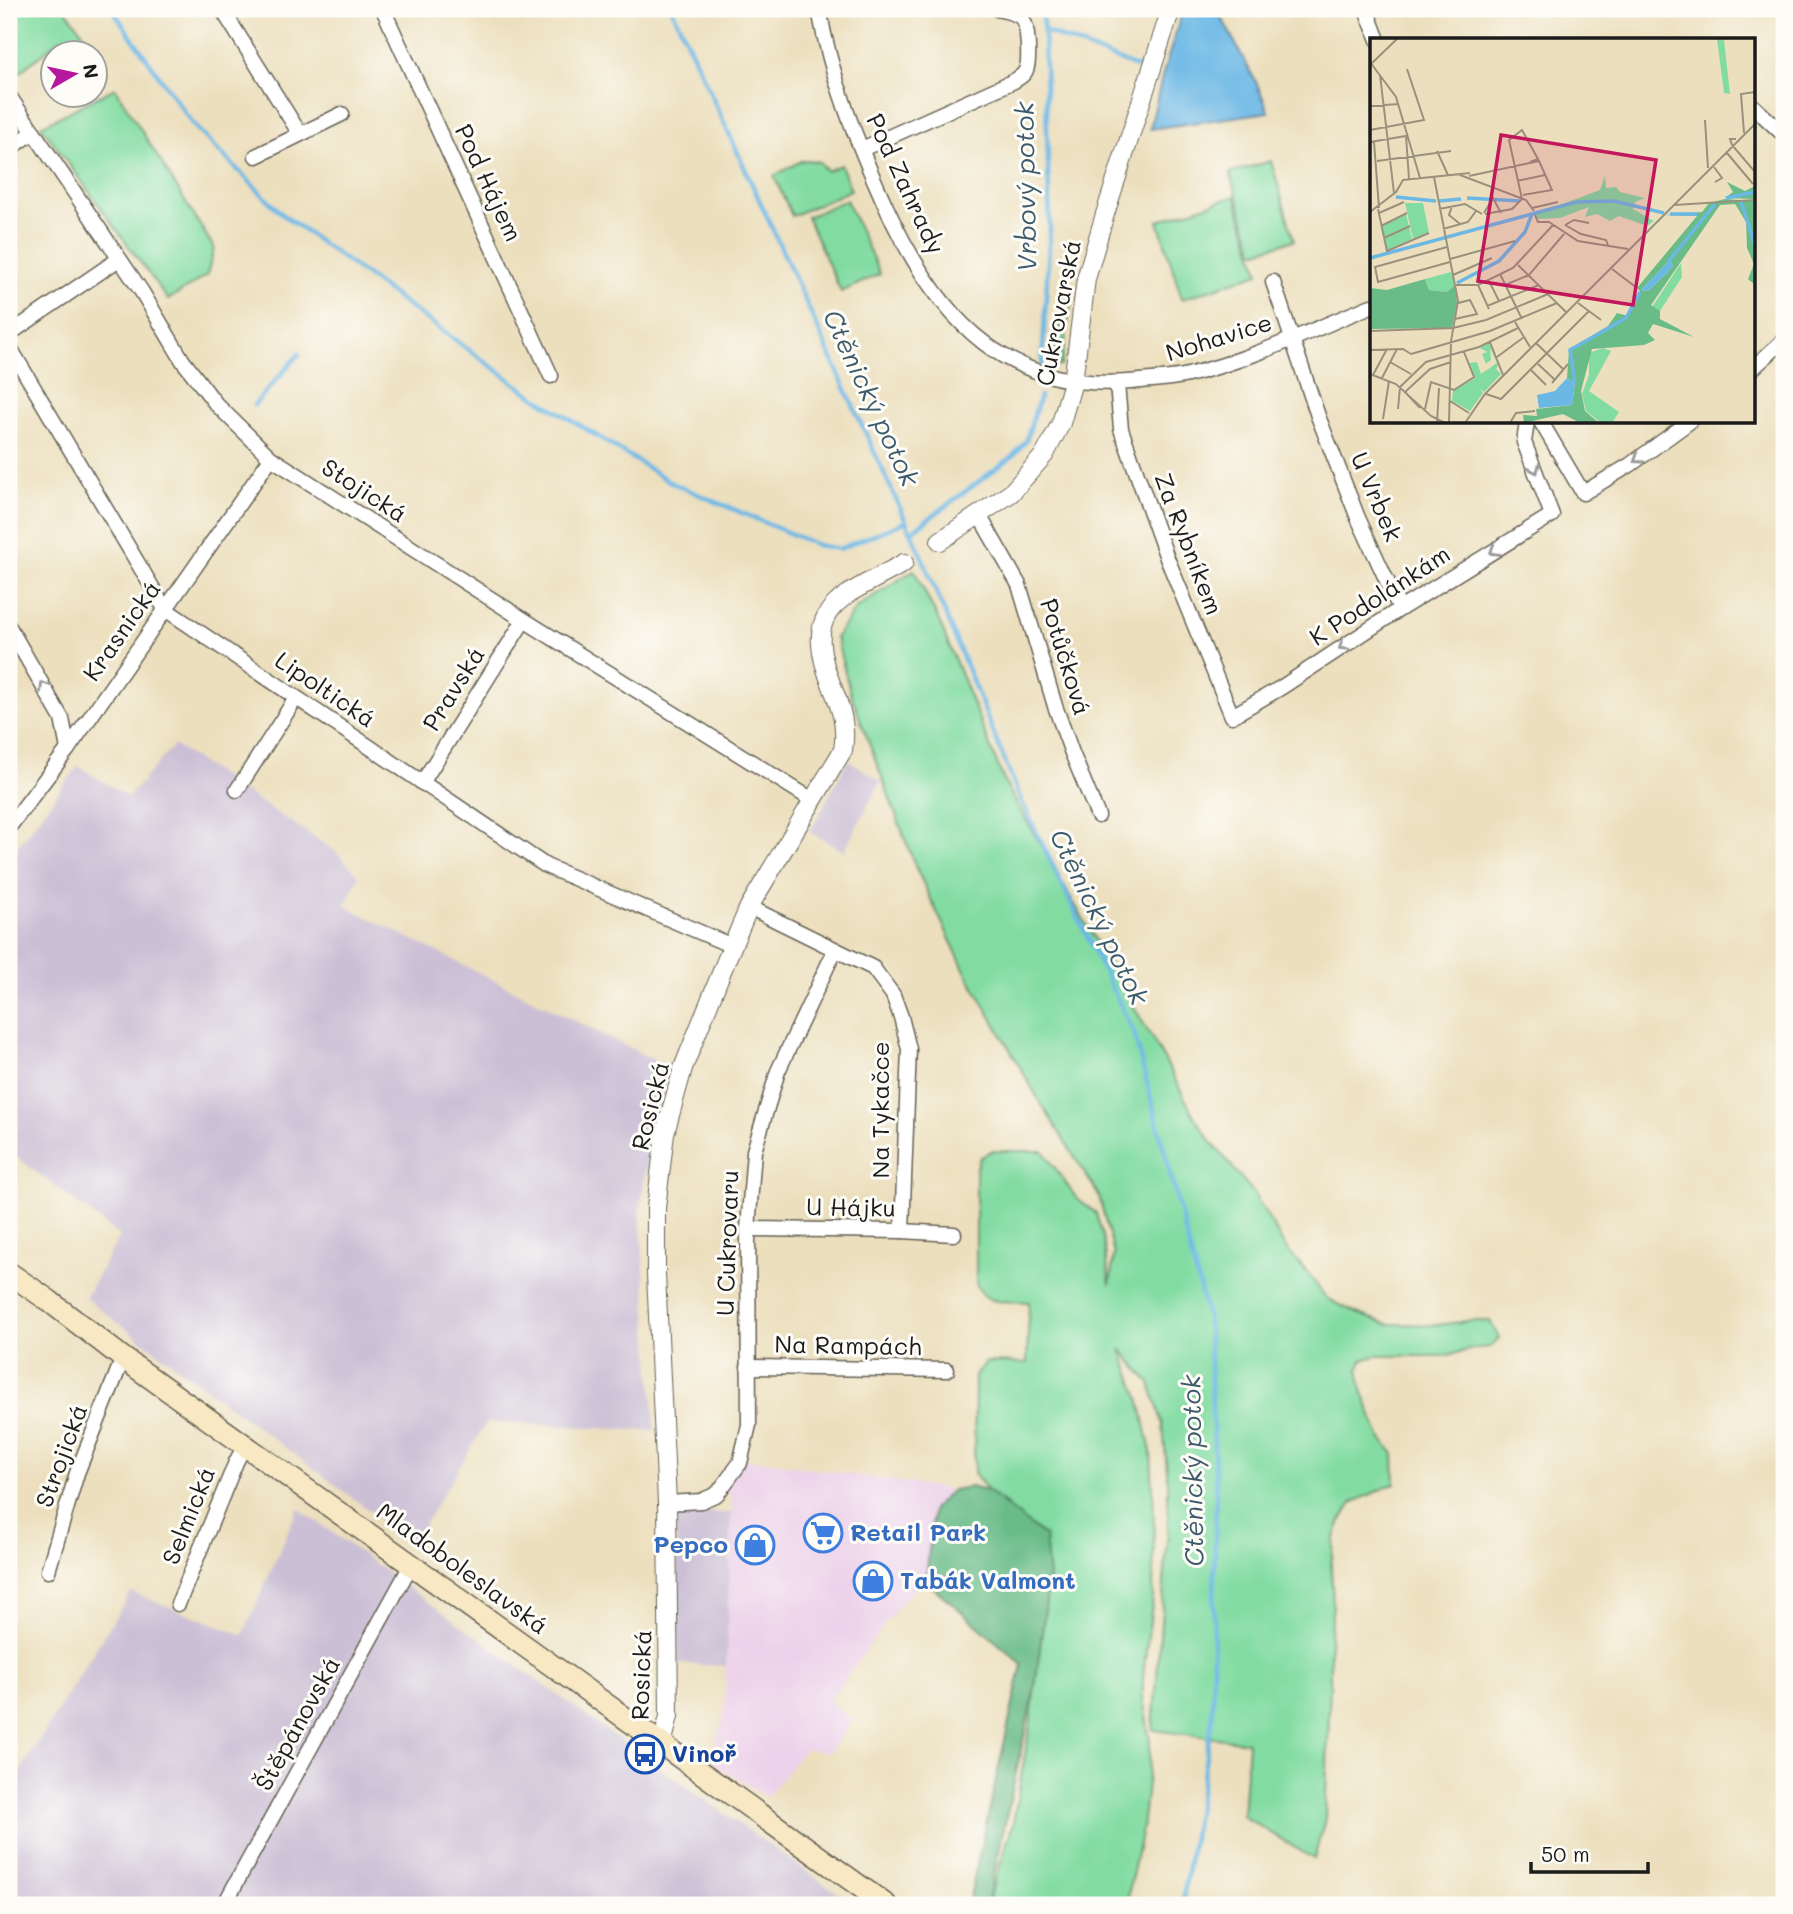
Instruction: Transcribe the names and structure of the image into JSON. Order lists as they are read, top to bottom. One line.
{"streets":{"main road":["Mladoboleslavská"],"street":["Pod Hájem","Pod Zahrady","Cukrovarská","Nohavice","Stojická","U Vrbek","Za Rybníkem","K Podolánkám","Krasnická","Potůčková","Pravská","Lipoltická","Rosická","Na Tykačce","U Hájku","U Cukrovaru","Na Rampách","Strojická","Selmická","Štěpánovská"]},"crossings":[["Pod Zahrady","Cukrovarská"],["Pod Zahrady","Nohavice"],["Cukrovarská","Nohavice"],["Cukrovarská","Potůčková"],["Nohavice","U Vrbek"],["Nohavice","Za Rybníkem"],["Stojická","Krasnická"],["Stojická","Pravská"],["Stojická","Rosická"],["U Vrbek","K Podolánkám"],["Za Rybníkem","K Podolánkám"],["Krasnická","Lipoltická"],["Pravská","Lipoltická"],["Lipoltická","Rosická"],["Rosická","Na Tykačce"],["Rosická","U Cukrovaru"],["Rosická","Mladoboleslavská"],["Na Tykačce","U Hájku"],["Na Tykačce","U Cukrovaru"],["U Hájku","U Cukrovaru"],["U Cukrovaru","Na Rampách"],["Strojická","Mladoboleslavská"],["Selmická","Mladoboleslavská"],["Mladoboleslavská","Štěpánovská"]],"one_way":["K Podolánkám"],"water":["Vrbový potok","Ctěnický potok"],"places":{"supermarket":["Retail Park"],"shop":["Pepco","Tabák Valmont"],"bus stop":["Vinoř"]},"scale_bar":"50 m","north":"right"}
